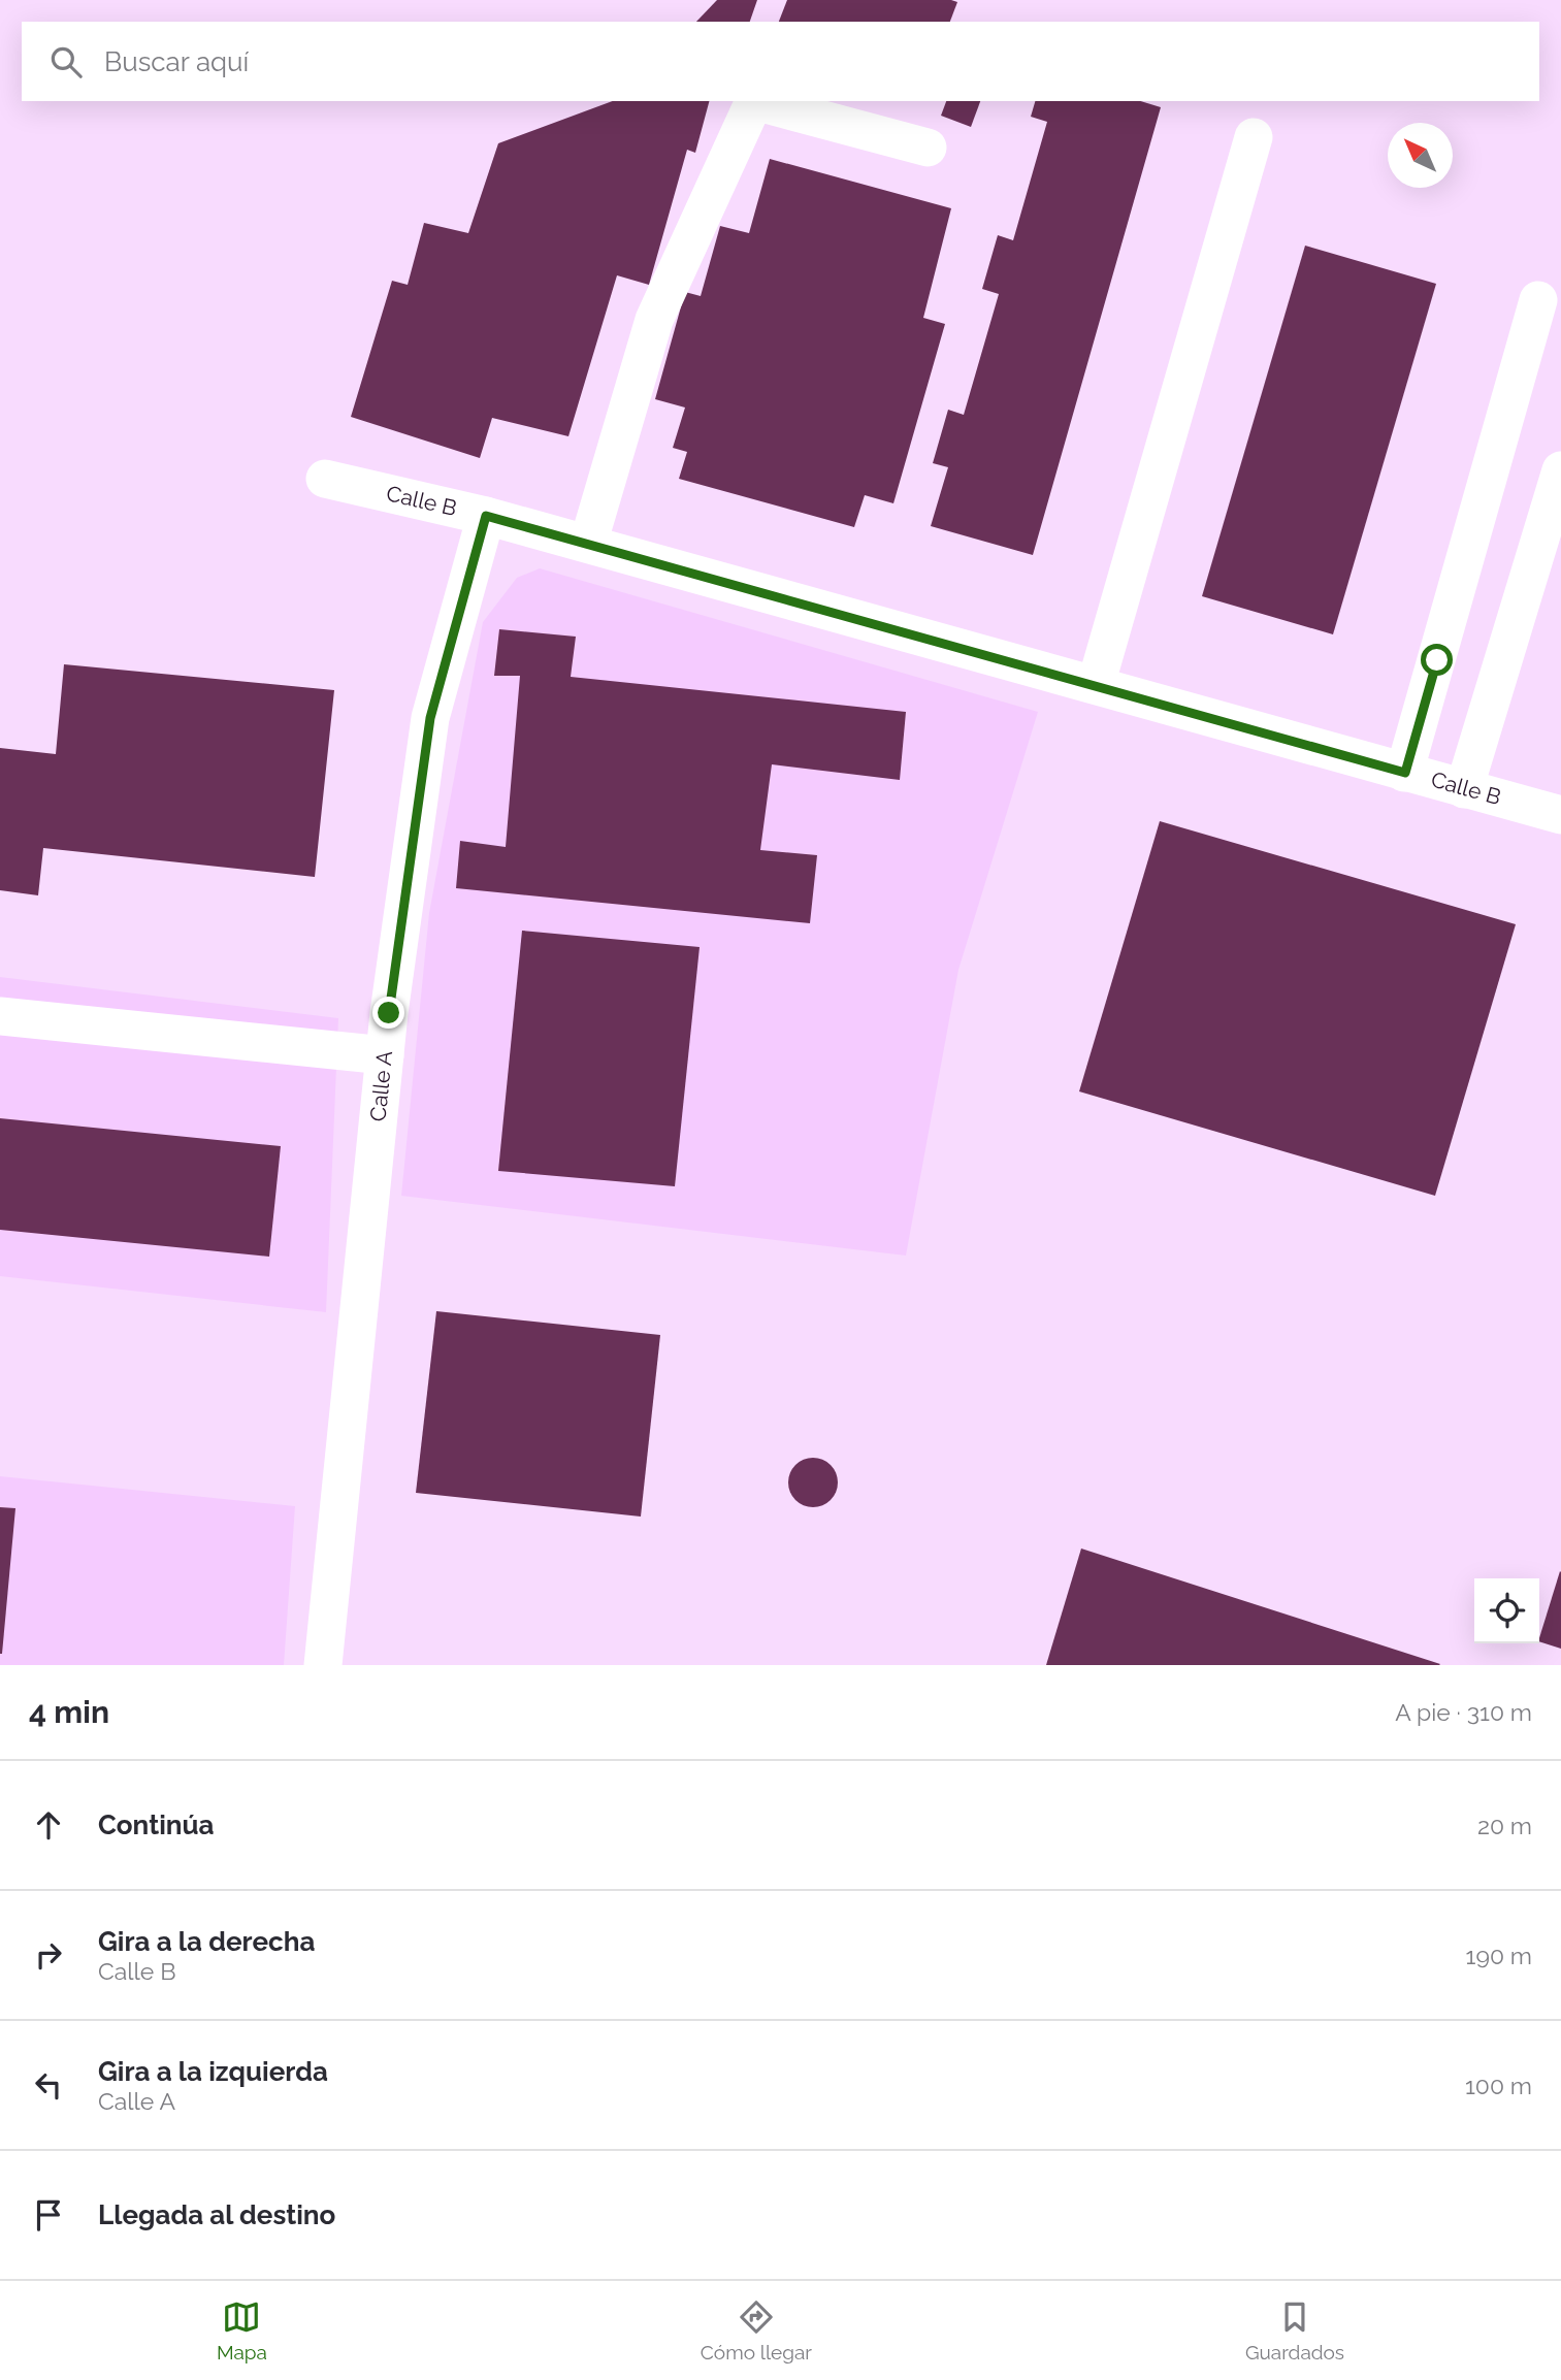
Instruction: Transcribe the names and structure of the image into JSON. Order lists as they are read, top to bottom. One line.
{"streets":{"street":["Calle B","Calle A"]},"crossings":[["Calle B","Calle A"]],"north":"top left","page":{"search":"Buscar aquí","heading":["4 min","A pie · 310 m"],"list":[["Continúa","20 m"],["Gira a la derecha","Calle B","190 m"],["Gira a la izquierda","Calle A","100 m"],"Llegada al destino"],"nav":["Mapa","Cómo llegar","Guardados"]}}
